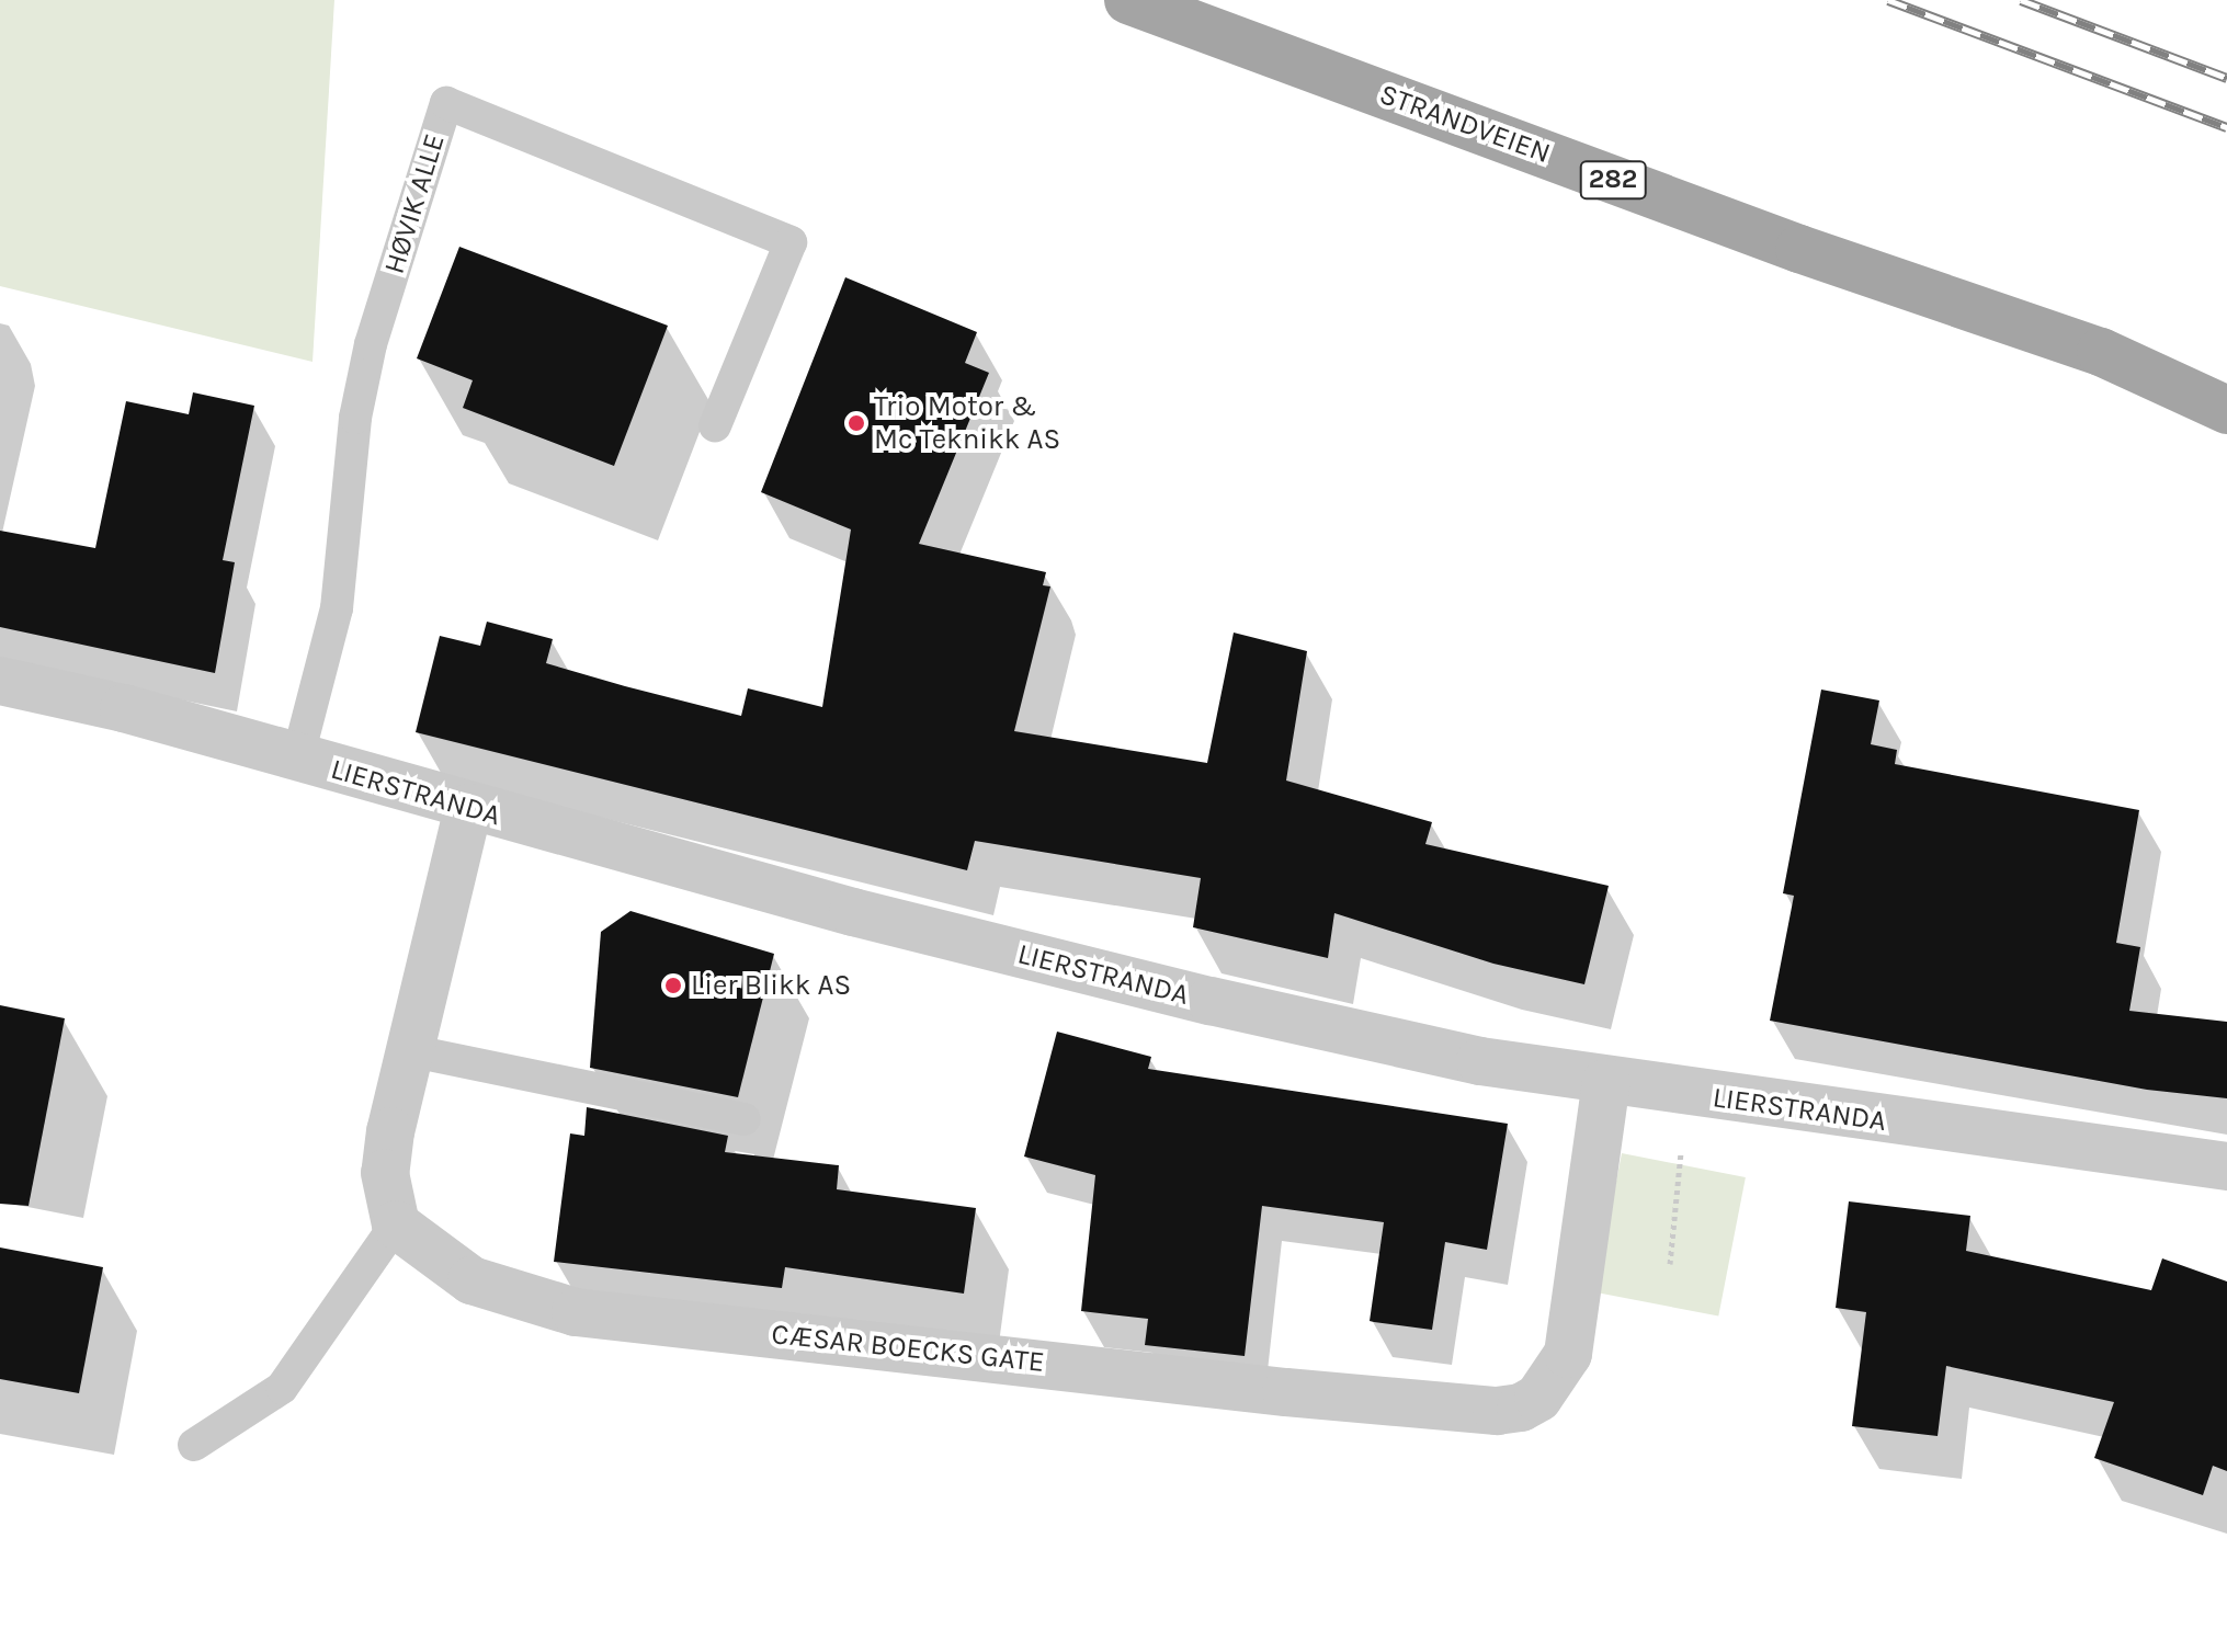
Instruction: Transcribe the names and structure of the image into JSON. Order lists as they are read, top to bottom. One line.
{"streets":{"main road":["STRANDVEIEN","282"],"street":["LIERSTRANDA","CÆSAR BOECKS GATE"],"lane":["HØVIK ALLE"]},"crossings":[["HØVIK ALLE","LIERSTRANDA"],["LIERSTRANDA","CÆSAR BOECKS GATE"]],"places":["Trio Motor & Mc Teknikk AS","Lier Blikk AS"]}
